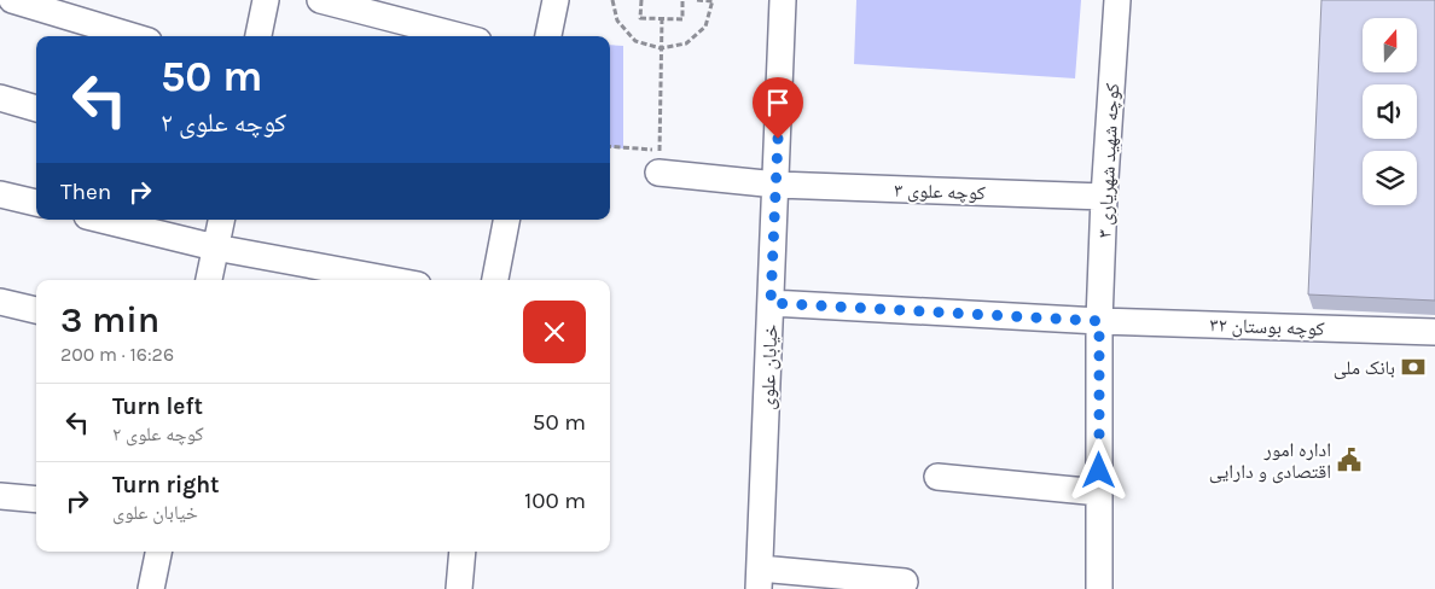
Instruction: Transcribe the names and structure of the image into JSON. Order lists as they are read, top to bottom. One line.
{"streets":{"street":["کوچه شهید شهریاری ۳","کوچه علوی ۳","کوچه بوستان ۳۲","خیابان علوی"]},"crossings":[["کوچه شهید شهریاری ۳","کوچه علوی ۳"],["کوچه شهید شهریاری ۳","کوچه بوستان ۳۲"],["کوچه علوی ۳","خیابان علوی"],["کوچه بوستان ۳۲","خیابان علوی"]],"places":{"bank":["بانک ملی"],"public building":["اداره امور اقتصادی و دارایی"]},"north":"top","page":{"turn":["50 m","کوچه علوی ۲"],"then":"Then","heading":["3 min","200 m · 16:26"],"list":[{"name":"Turn left","note":"کوچه علوی ۲","value":"50 m"},{"name":"Turn right","note":"خیابان علوی","value":"100 m"}]}}
